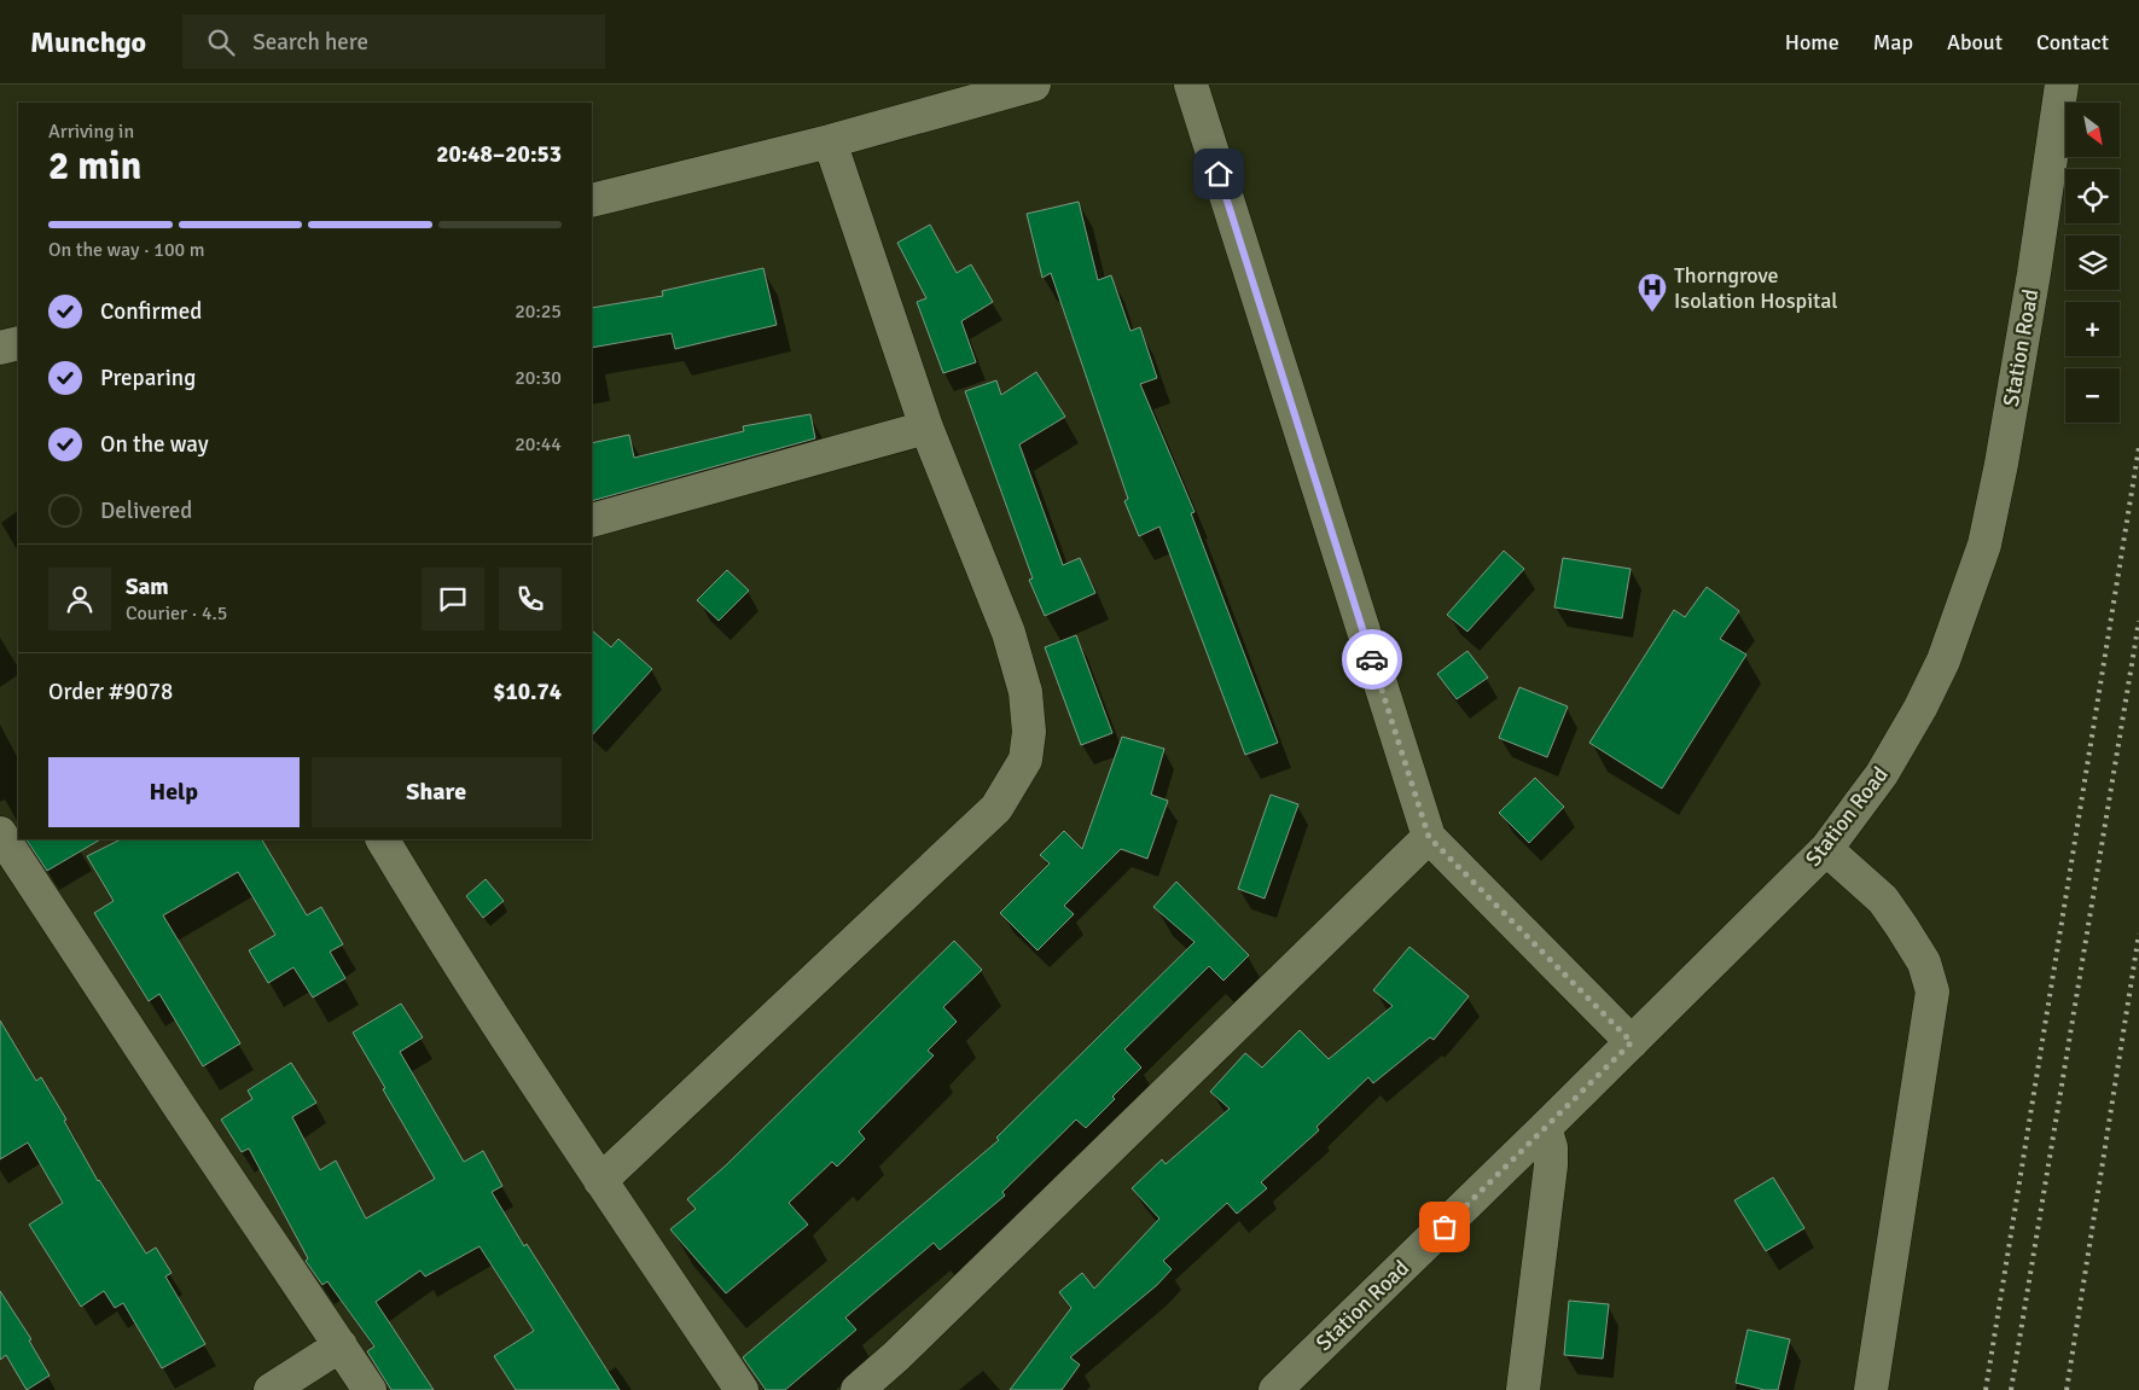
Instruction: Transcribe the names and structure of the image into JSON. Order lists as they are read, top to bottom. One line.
{"streets":{"street":["Station Road"]},"places":{"hospital":["Thorngrove Isolation Hospital"]},"north":"bottom right","page":{"header":"Munchgo","search":"Search here","nav":["Home","Map","About","Contact"],"map_buttons":["+","−"],"heading":["2 min","Arriving in","20:48–20:53"],"panel":["Sam","Courier · 4.5","Order #9078","$10.74"],"bar":"On the way · 100 m","list":[["Confirmed","20:25"],["Preparing","20:30"],["On the way","20:44"],"Delivered"],"buttons":["Help","Share"]}}
